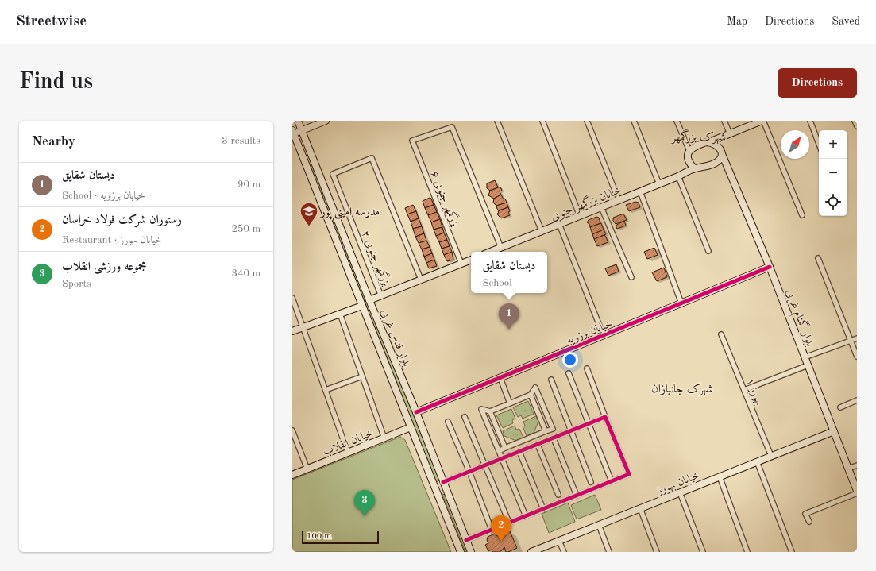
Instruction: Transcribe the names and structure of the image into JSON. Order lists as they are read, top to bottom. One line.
{"streets":{"main road":["خیابان بزرگمهر جنوبی","بلوار گمنام غربی","خیابان برزویه","بلوار قدس غربی","خیابان انقلاب","خیابان بهورز"],"street":["بزرگمهر جنوبی ۶","بزرگمهر جنوبی ۲","بهورز ۱"]},"crossings":[["بزرگمهر جنوبی ۶","خیابان بزرگمهر جنوبی"],["خیابان بزرگمهر جنوبی","بلوار گمنام غربی"],["بلوار گمنام غربی","خیابان برزویه"],["بلوار گمنام غربی","خیابان بهورز"],["خیابان برزویه","بلوار قدس غربی"],["بلوار قدس غربی","خیابان انقلاب"],["بهورز ۱","خیابان بهورز"]],"districts":["شهرک بزرگمهر","شهرک جانبازان"],"places":{"school or university":["مدرسه امینی پور"]},"scale_bar":"100 m","north":"top right","page":{"header":"Streetwise","nav":["Map","Directions","Saved"],"buttons":"Directions","title":"Find us","heading":["Nearby","3 results"],"map_buttons":["+","−"],"list":[{"mark":"1","name":"دبستان شقایق","note":"School · خیابان برزویه","value":"90 m"},{"mark":"2","name":"رستوران شرکت فولاد خراسان","note":"Restaurant · خیابان بهورز","value":"250 m"},{"mark":"3","name":"مجموعه ورزشی انقلاب","note":"Sports","value":"340 m"}],"popup":["دبستان شقایق","School"],"pins":["1","3","2"],"scale":"100 m"}}
